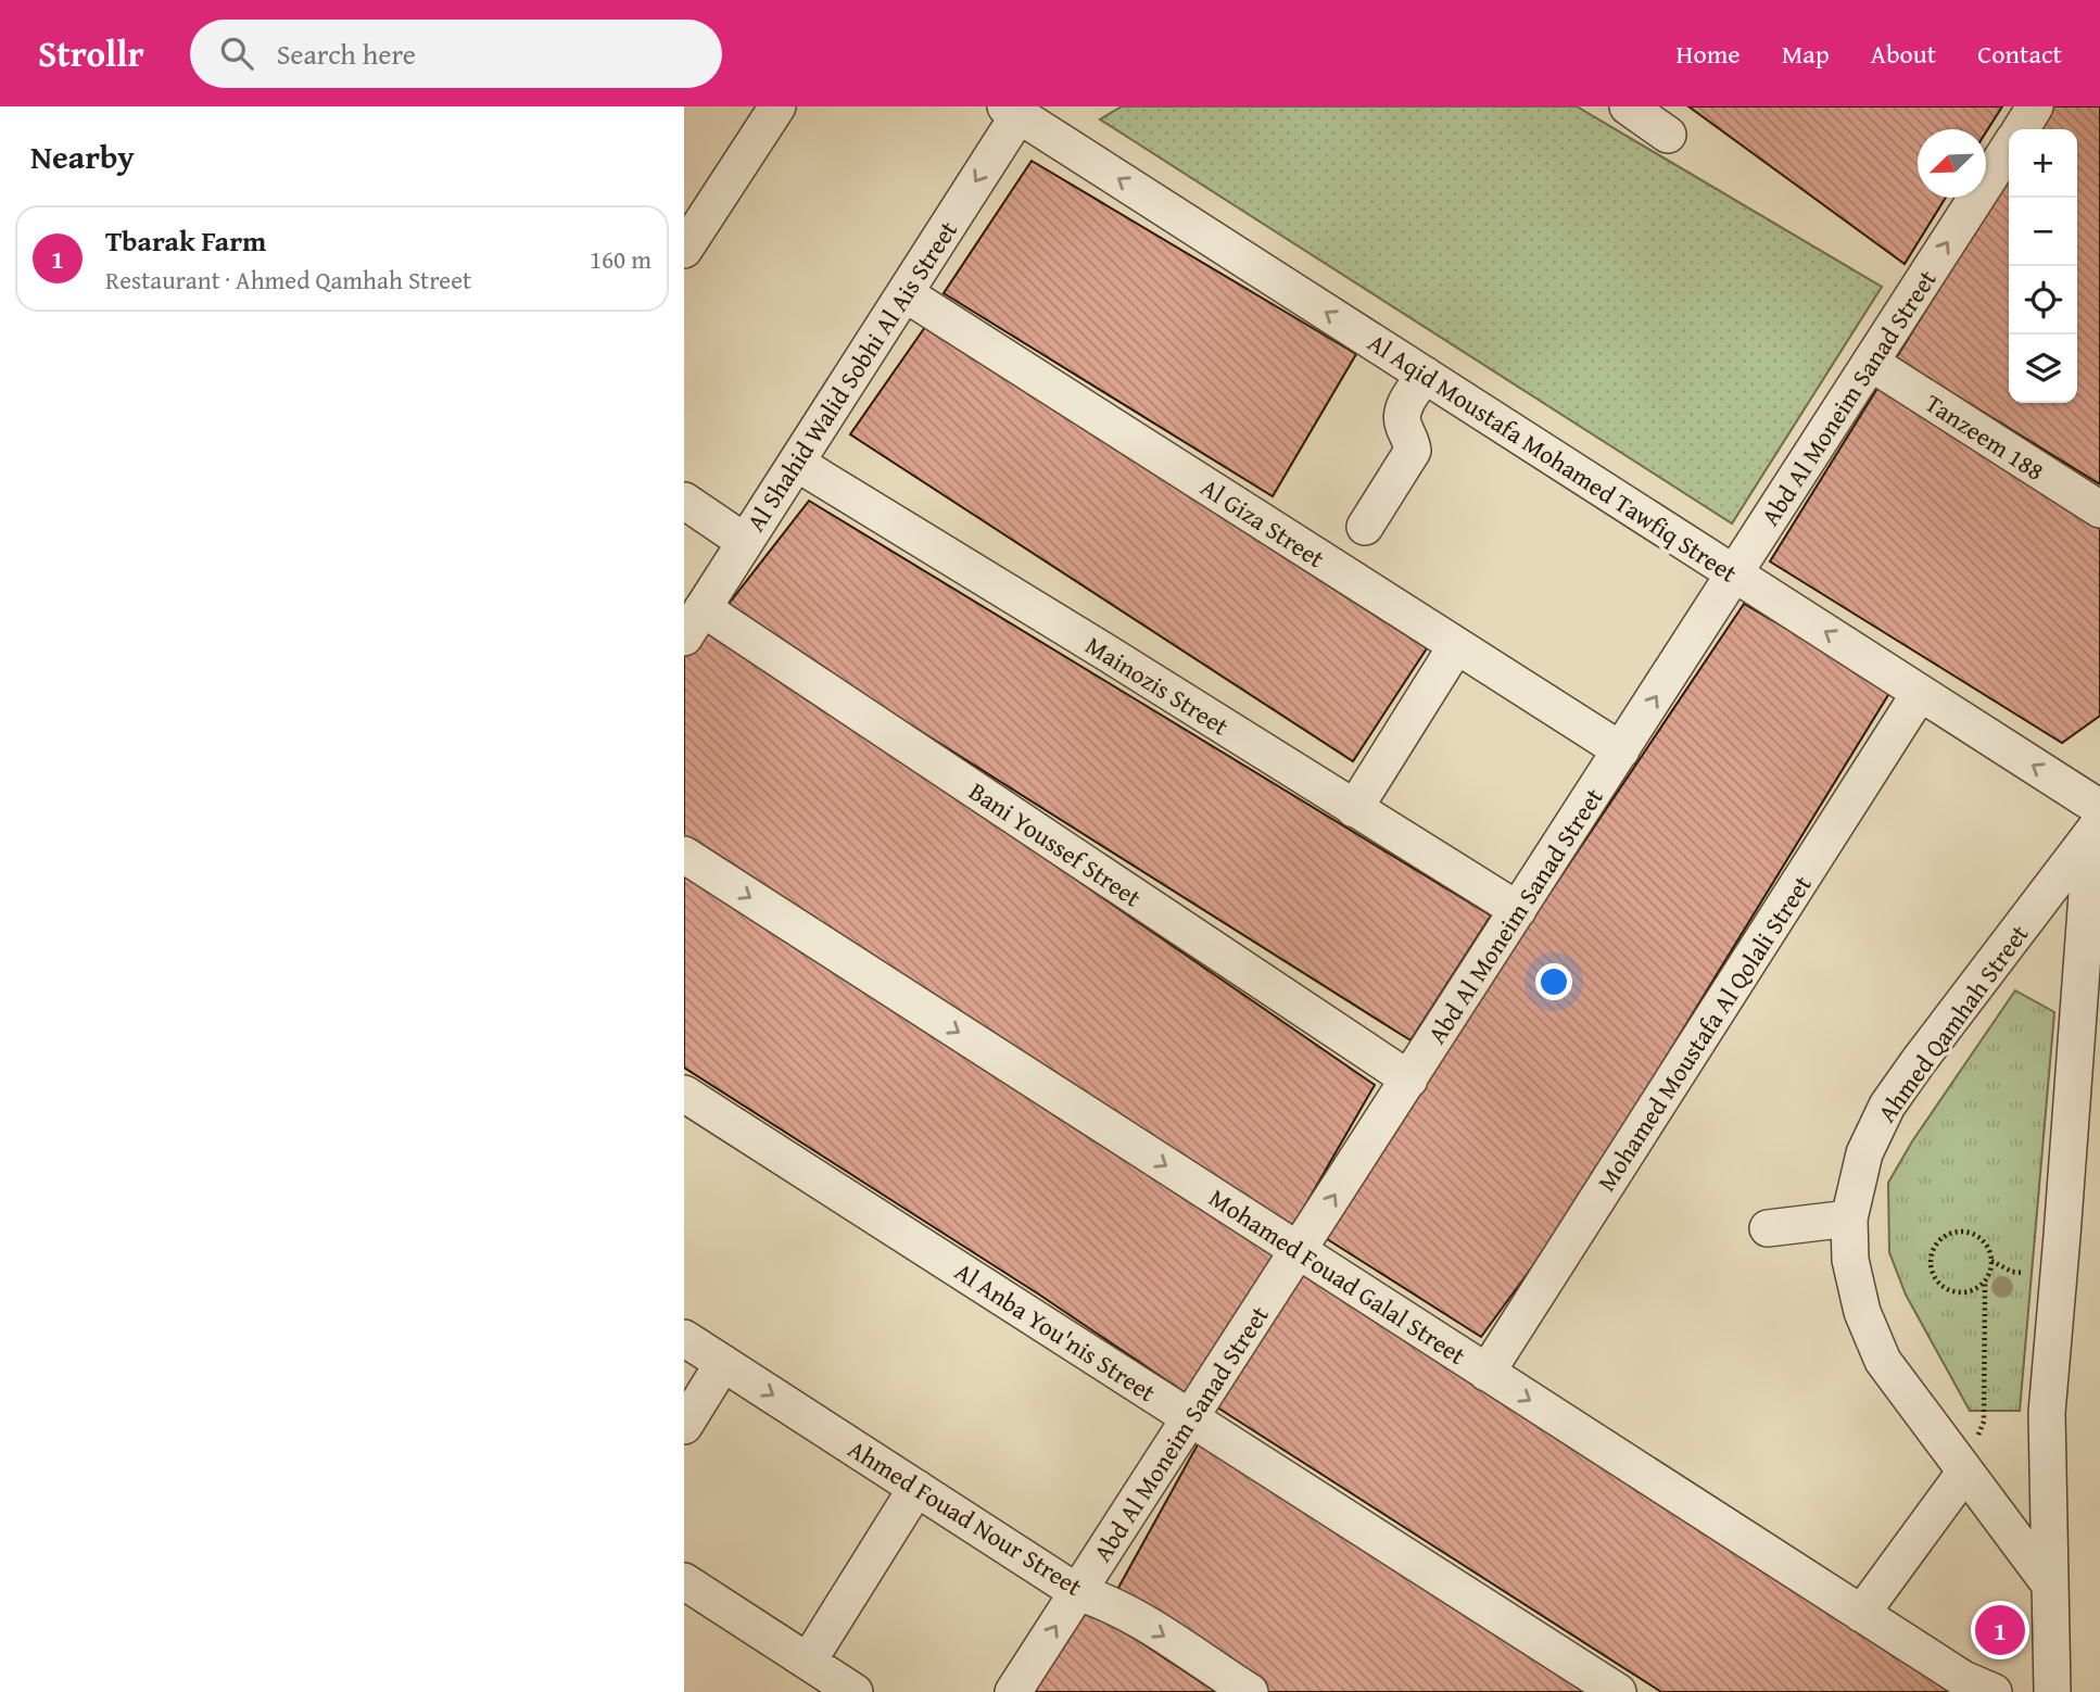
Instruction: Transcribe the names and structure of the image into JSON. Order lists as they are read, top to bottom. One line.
{"streets":{"street":["Al Shahid Walid Sobhi Al Ais Street","Abd Al Moneim Sanad Street","Tanzeem 188","Al Aqid Moustafa Mohamed Tawfiq Street","Al Giza Street","Mainozis Street","Bani Youssef Street","Ahmed Qamhah Street","Mohamed Moustafa Al Qolali Street","Mohamed Fouad Galal Street","Al Anba You'nis Street","Ahmed Fouad Nour Street"]},"crossings":[["Al Shahid Walid Sobhi Al Ais Street","Al Aqid Moustafa Mohamed Tawfiq Street"],["Al Shahid Walid Sobhi Al Ais Street","Al Giza Street"],["Al Shahid Walid Sobhi Al Ais Street","Mainozis Street"],["Al Shahid Walid Sobhi Al Ais Street","Bani Youssef Street"],["Abd Al Moneim Sanad Street","Tanzeem 188"],["Abd Al Moneim Sanad Street","Al Aqid Moustafa Mohamed Tawfiq Street"],["Abd Al Moneim Sanad Street","Al Giza Street"],["Abd Al Moneim Sanad Street","Mainozis Street"],["Abd Al Moneim Sanad Street","Bani Youssef Street"],["Abd Al Moneim Sanad Street","Mohamed Fouad Galal Street"],["Abd Al Moneim Sanad Street","Al Anba You'nis Street"],["Abd Al Moneim Sanad Street","Ahmed Fouad Nour Street"],["Al Aqid Moustafa Mohamed Tawfiq Street","Ahmed Qamhah Street"],["Al Aqid Moustafa Mohamed Tawfiq Street","Mohamed Moustafa Al Qolali Street"],["Mohamed Moustafa Al Qolali Street","Mohamed Fouad Galal Street"]],"one_way":["Abd Al Moneim Sanad Street","Al Aqid Moustafa Mohamed Tawfiq Street","Mohamed Fouad Galal Street"],"north":"bottom left","page":{"header":"Strollr","search":"Search here","nav":["Home","Map","About","Contact"],"heading":"Nearby","map_buttons":["+","−"],"list":[{"mark":"1","name":"Tbarak Farm","note":"Restaurant · Ahmed Qamhah Street","value":"160 m"}],"pins":"1"}}
